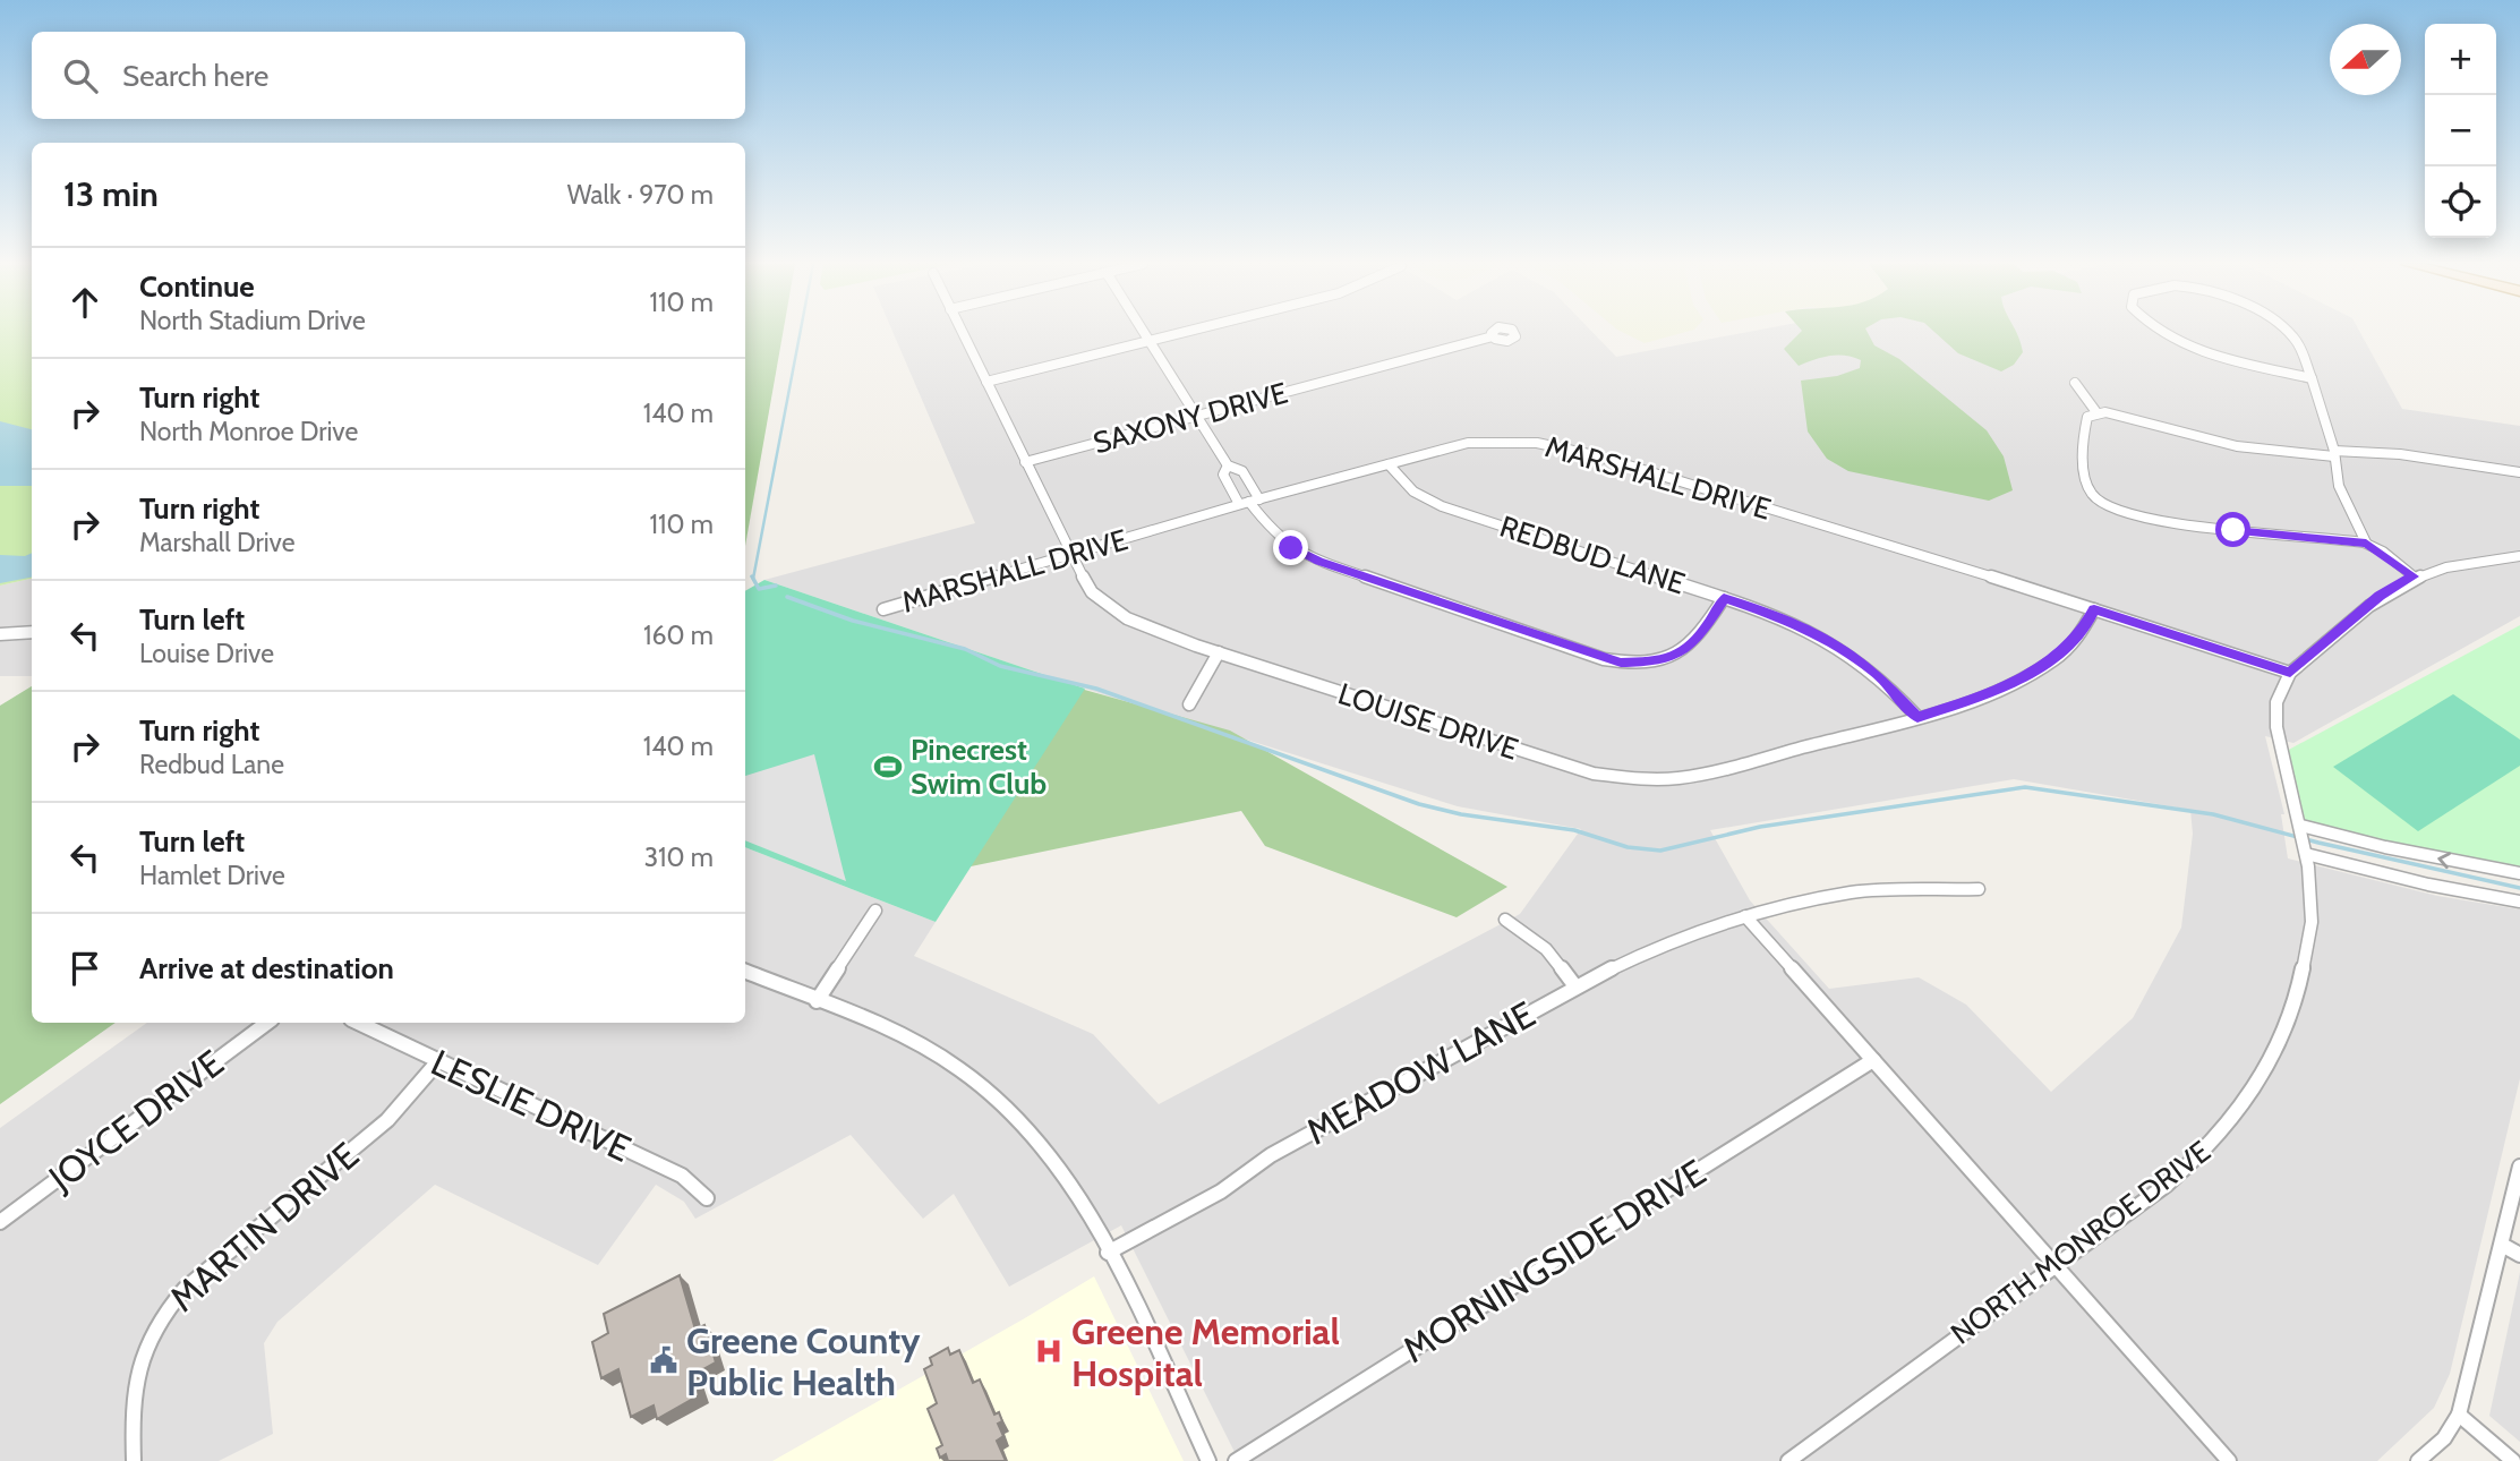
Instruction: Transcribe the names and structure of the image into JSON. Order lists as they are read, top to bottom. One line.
{"streets":{"street":["SAXONY DRIVE","MARSHALL DRIVE","REDBUD LANE","LOUISE DRIVE","MEADOW LANE","LESLIE DRIVE","JOYCE DRIVE","MARTIN DRIVE","NORTH MONROE DRIVE","MORNINGSIDE DRIVE"]},"crossings":[["SAXONY DRIVE","LOUISE DRIVE"],["MARSHALL DRIVE","REDBUD LANE"],["MARSHALL DRIVE","LOUISE DRIVE"],["MARSHALL DRIVE","NORTH MONROE DRIVE"],["REDBUD LANE","LOUISE DRIVE"],["LESLIE DRIVE","MARTIN DRIVE"]],"places":{"sports":["Pinecrest Swim Club"],"hospital":["Greene Memorial Hospital"],"public building":["Greene County Public Health"]},"north":"left","page":{"map_buttons":["+","−"],"search":"Search here","heading":["13 min","Walk · 970 m"],"list":[["Continue","North Stadium Drive","110 m"],["Turn right","North Monroe Drive","140 m"],["Turn right","Marshall Drive","110 m"],["Turn left","Louise Drive","160 m"],["Turn right","Redbud Lane","140 m"],["Turn left","Hamlet Drive","310 m"],"Arrive at destination"]}}
